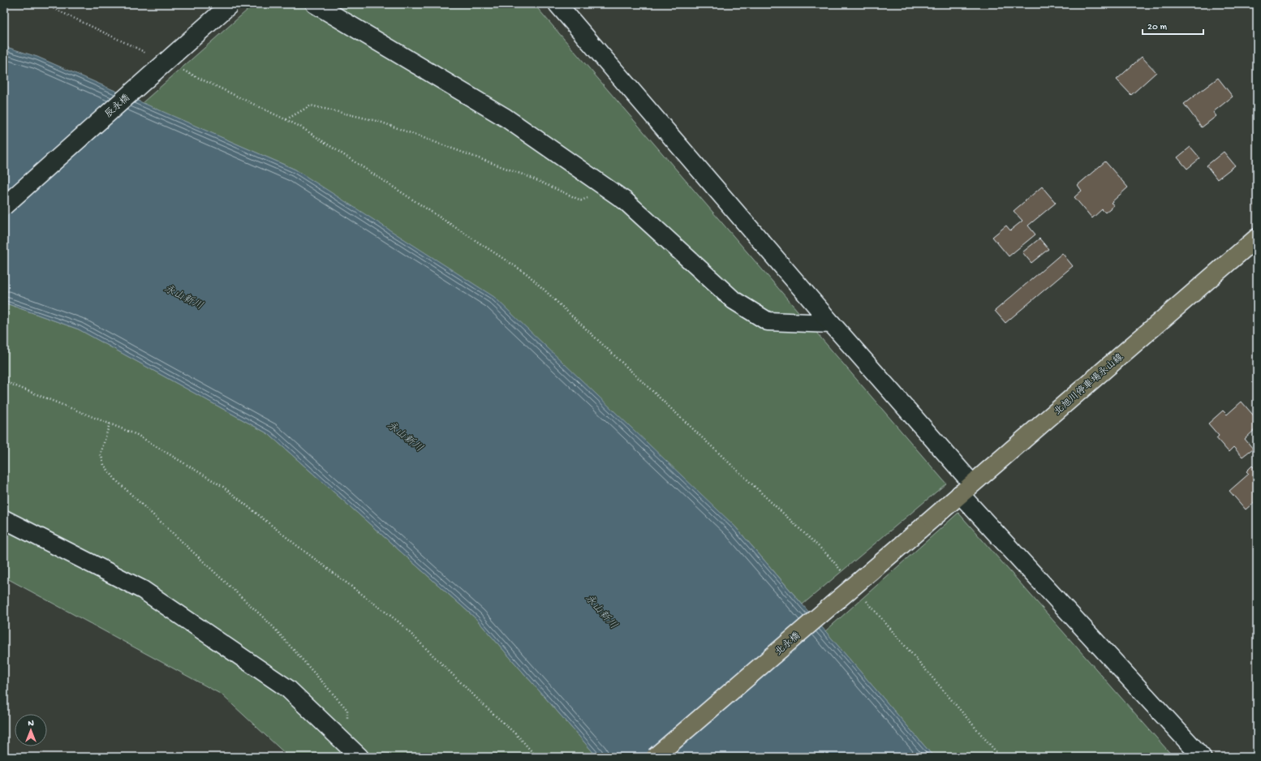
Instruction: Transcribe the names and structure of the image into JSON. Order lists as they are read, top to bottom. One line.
{"streets":{"main road":["北旭川停車場永山線","北永橋"],"street":["辰永橋"]},"crossings":[["北旭川停車場永山線","北永橋"]],"water":["永山新川"],"scale_bar":"20 m","north":"top"}
